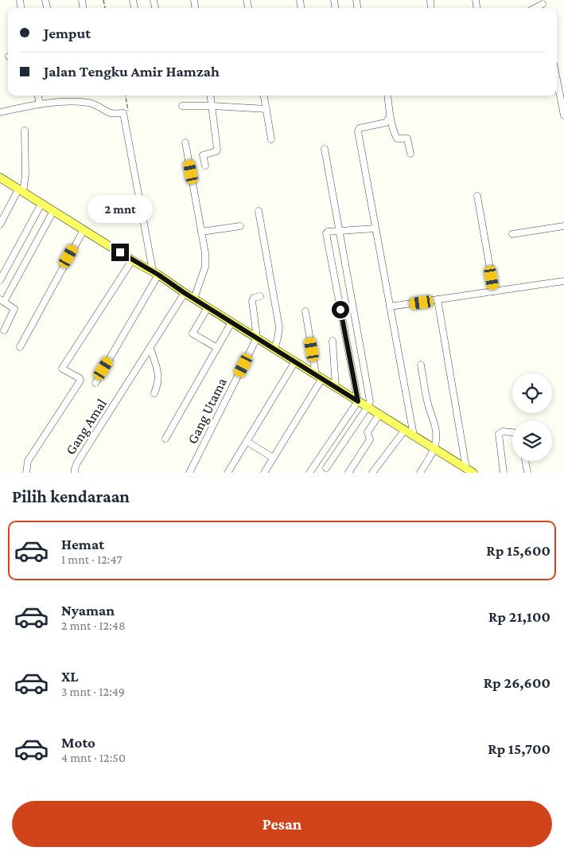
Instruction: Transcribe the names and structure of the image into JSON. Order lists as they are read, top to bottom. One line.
{"streets":{"street":["Gang Utama","Gang Amal"]},"page":{"banner":["Jemput","Jalan Tengku Amir Hamzah"],"bubble":"2 mnt","heading":"Pilih kendaraan","list":[{"name":"Hemat","note":"1 mnt · 12:47","value":"Rp 15,600"},{"name":"Nyaman","note":"2 mnt · 12:48","value":"Rp 21,100"},{"name":"XL","note":"3 mnt · 12:49","value":"Rp 26,600"},{"name":"Moto","note":"4 mnt · 12:50","value":"Rp 15,700"}],"buttons":"Pesan"}}
